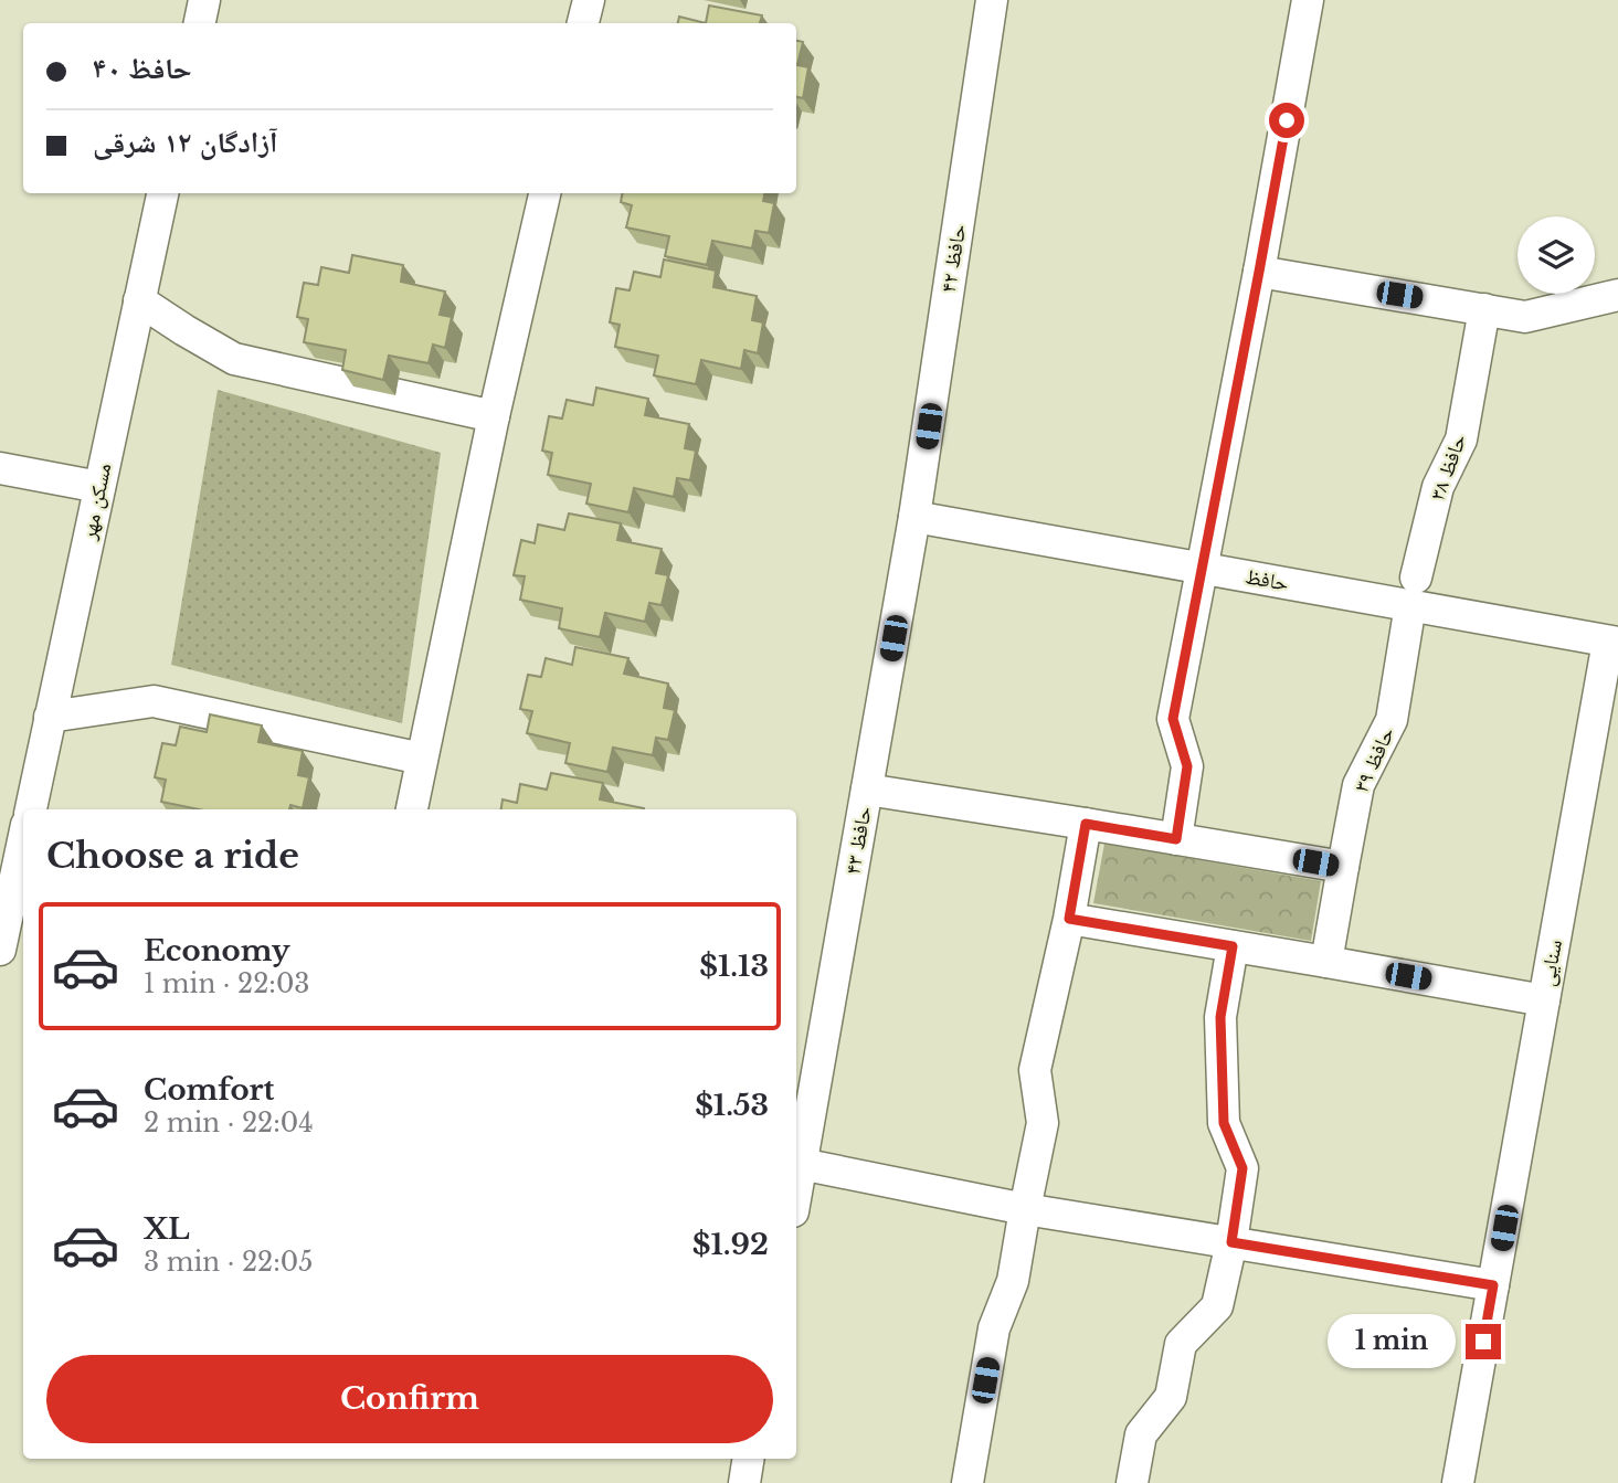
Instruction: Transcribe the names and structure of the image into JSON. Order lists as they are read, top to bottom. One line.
{"streets":{"street":["حافظ ۴۲","حافظ ۳۸","مسکن مهر","حافظ","حافظ ۳۹","حافظ ۴۳","سنایی"]},"crossings":[["حافظ ۴۲","حافظ"],["حافظ ۴۲","حافظ ۴۳"],["حافظ ۳۸","حافظ"],["حافظ ۳۸","حافظ ۳۹"],["حافظ","حافظ ۳۹"],["حافظ","حافظ ۴۳"],["حافظ","سنایی"]],"page":{"banner":["حافظ ۴۰","آزادگان ۱۲ شرقی"],"heading":"Choose a ride","list":[{"name":"Economy","note":"1 min · 22:03","value":"$1.13"},{"name":"Comfort","note":"2 min · 22:04","value":"$1.53"},{"name":"XL","note":"3 min · 22:05","value":"$1.92"}],"bubble":"1 min","buttons":"Confirm"}}
